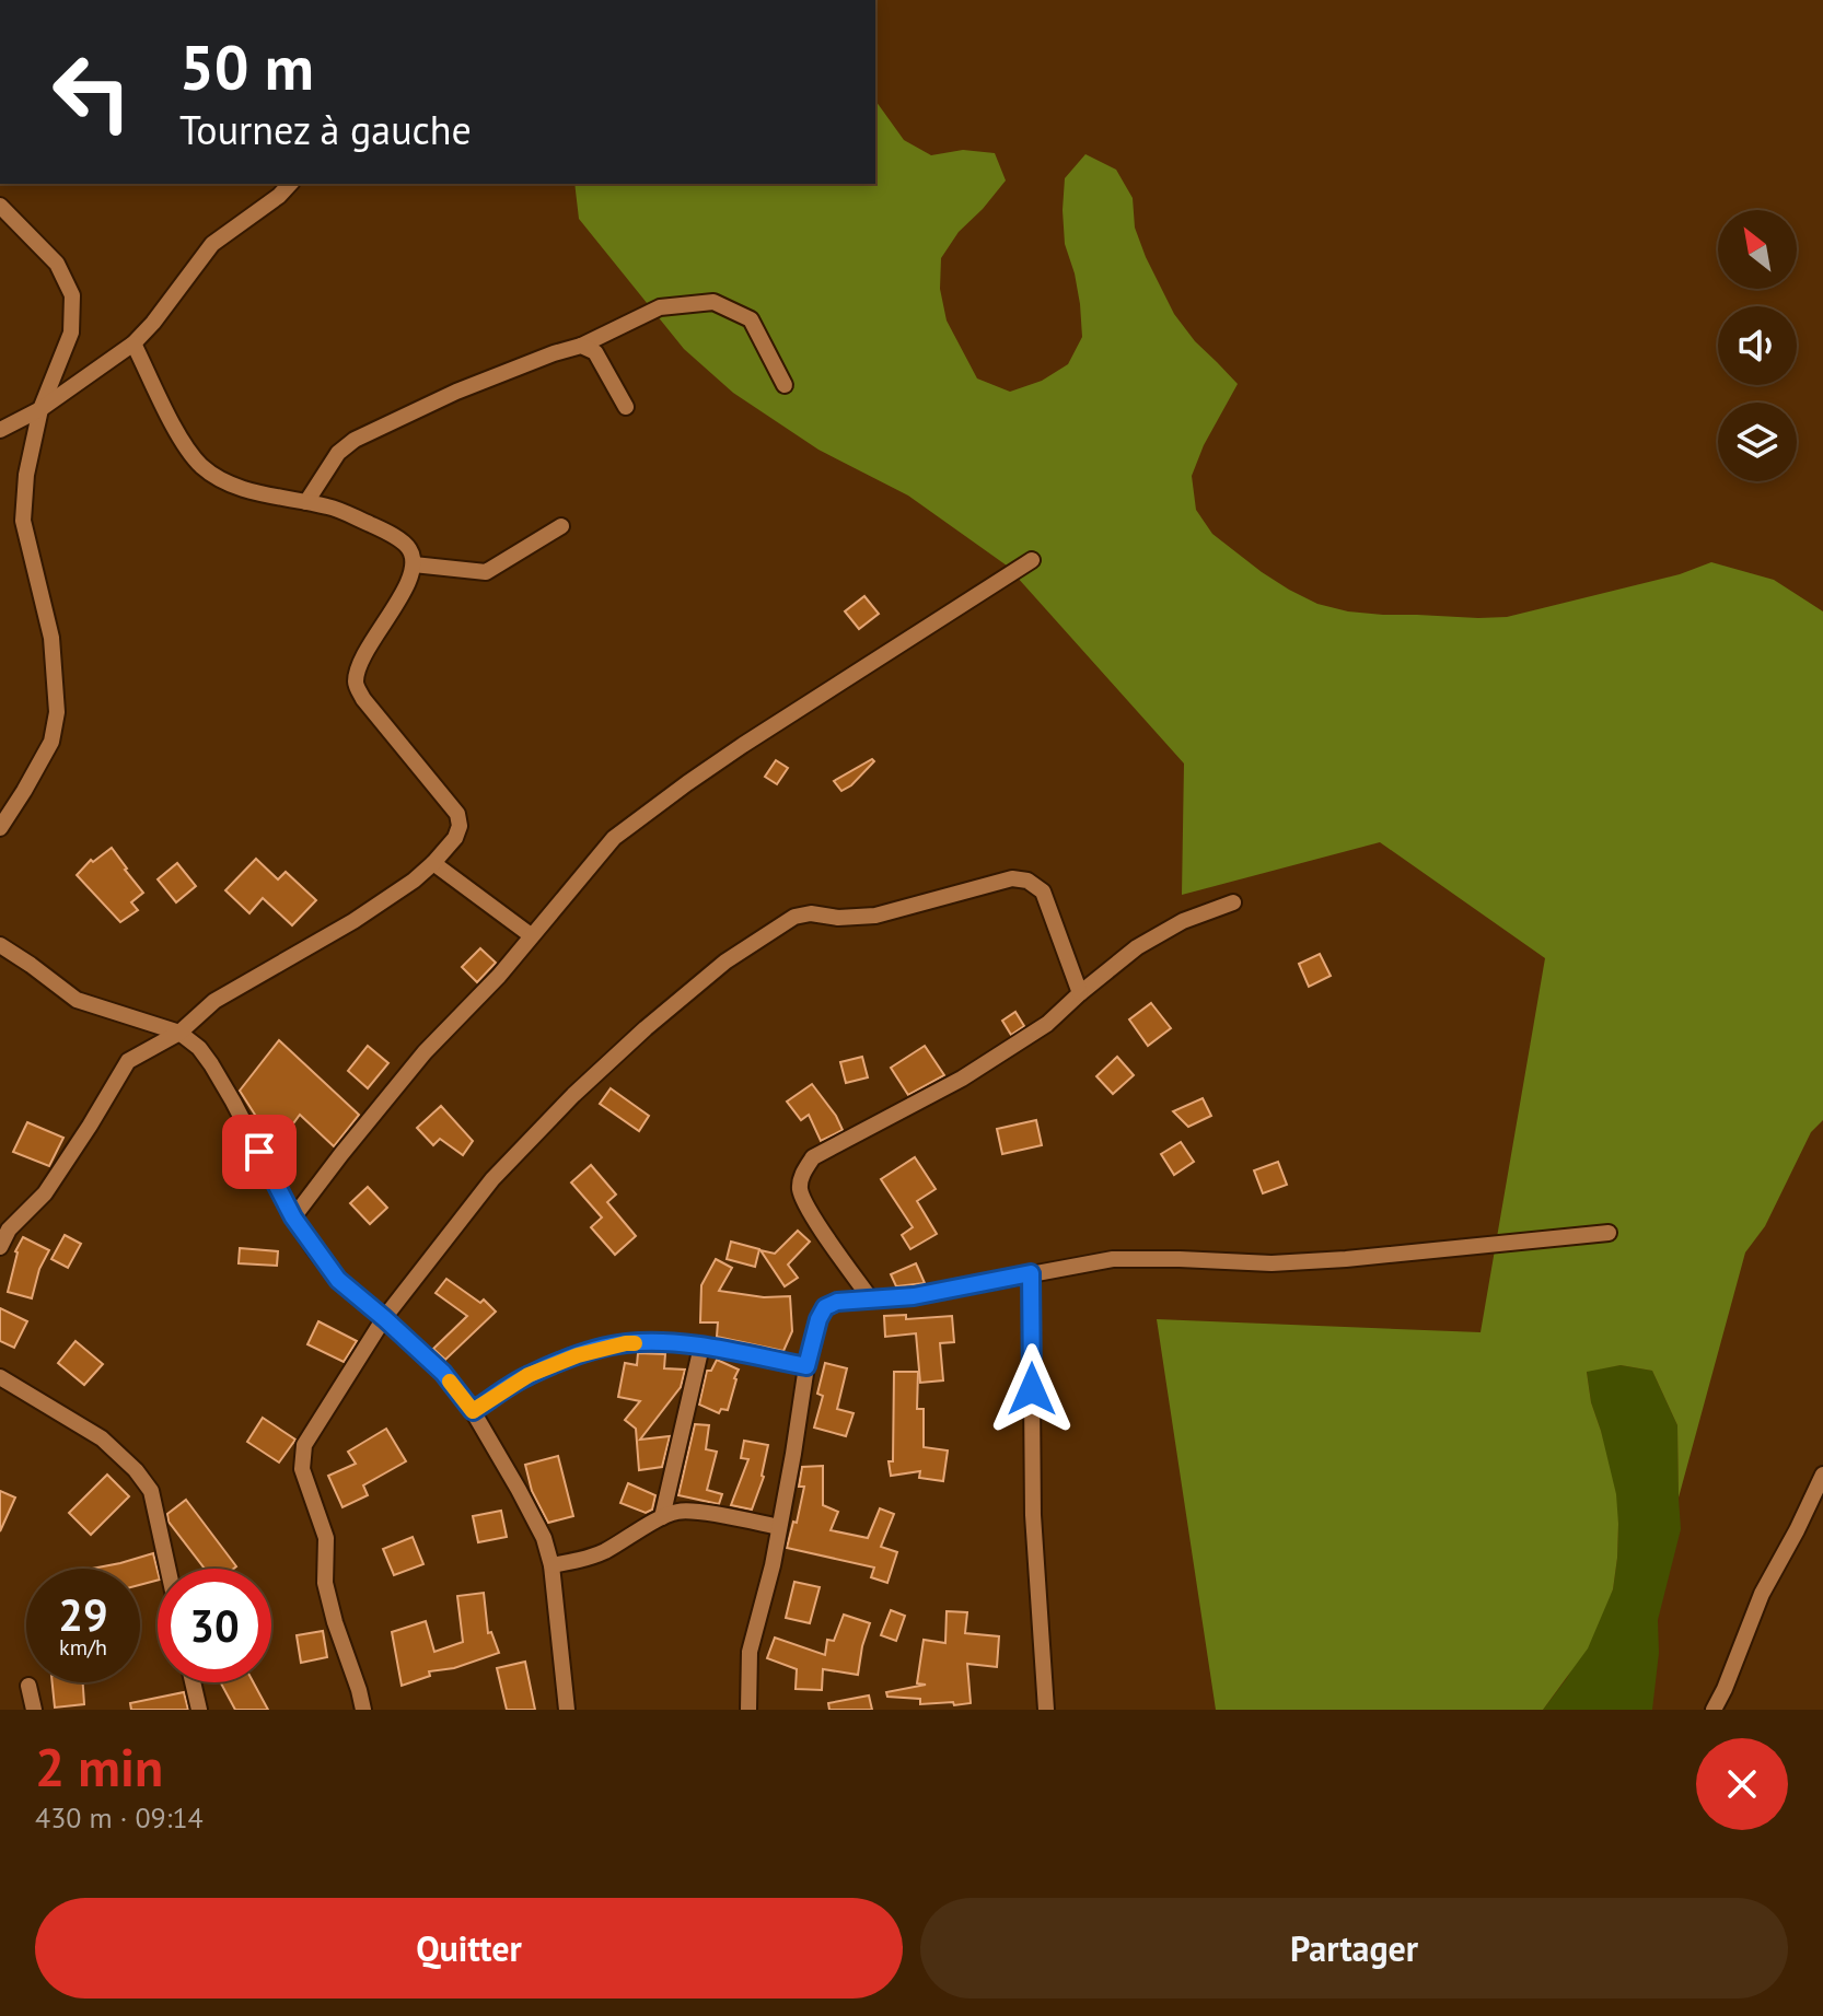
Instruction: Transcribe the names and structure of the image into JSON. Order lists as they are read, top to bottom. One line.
{"north":"top left","page":{"turn":["50 m","Tournez à gauche"],"speed":"29 km/h","limit":"30","heading":["2 min","430 m · 09:14"],"buttons":["Quitter","Partager"]}}
